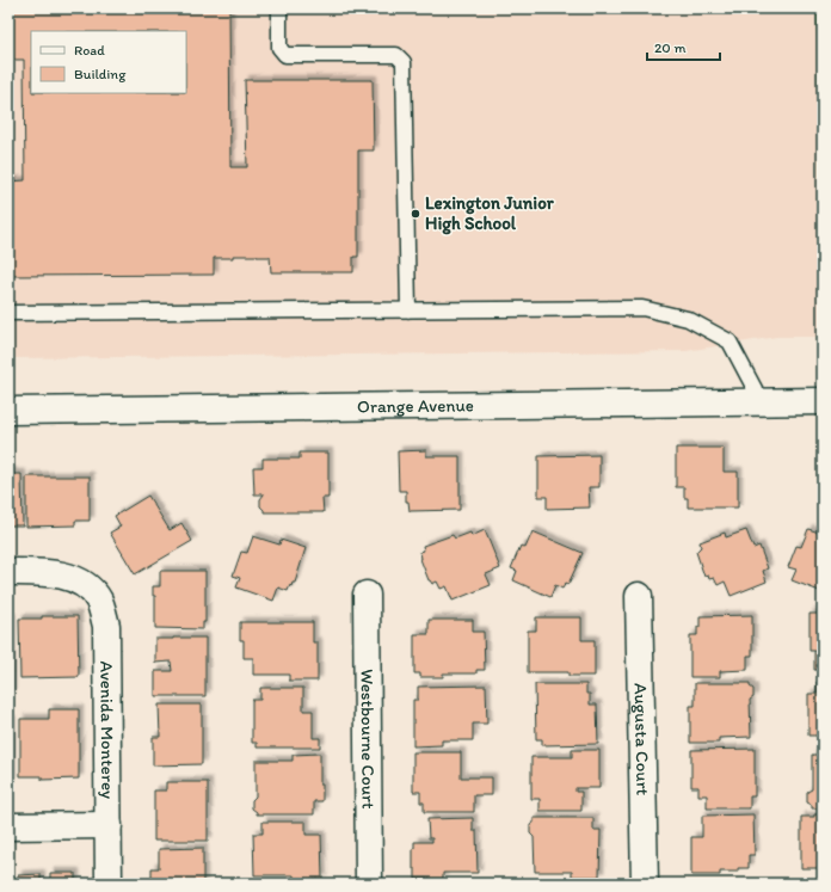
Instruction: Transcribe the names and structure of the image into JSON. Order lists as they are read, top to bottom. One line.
{"streets":{"street":["Orange Avenue","Avenida Monterey","Westbourne Court","Augusta Court"]},"places":["Lexington Junior High School"],"legend":["Road","Building"],"scale_bar":"20 m"}
